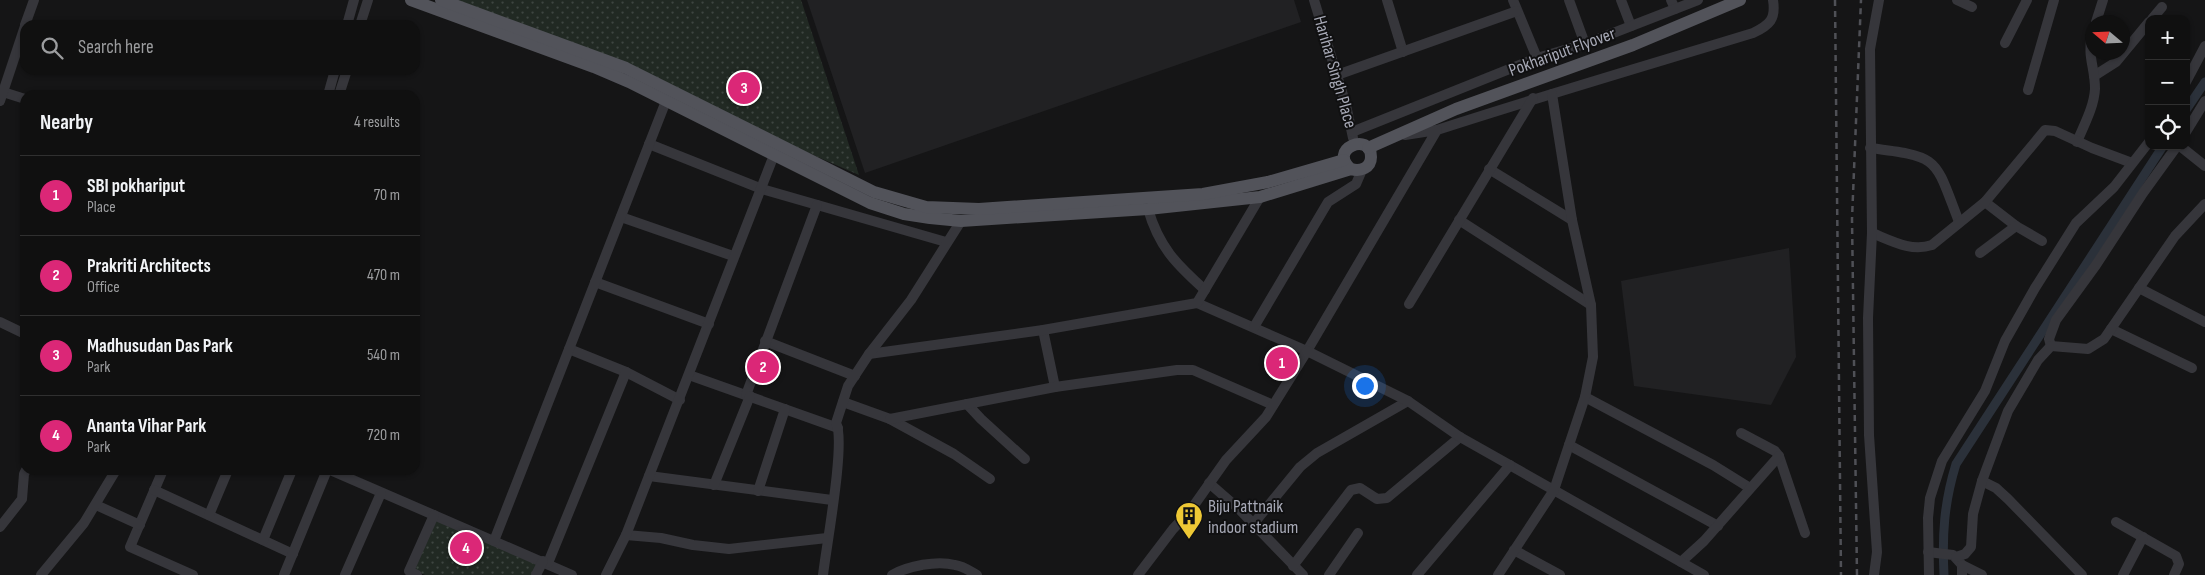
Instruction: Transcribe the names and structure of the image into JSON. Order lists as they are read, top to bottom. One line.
{"streets":{"main road":["Pokhariput Flyover"],"street":["Harihar Singh Place"]},"places":{"building":["Biju Pattnaik indoor stadium"]},"north":"left","page":{"map_buttons":["+","−"],"search":"Search here","pins":["3","1","2","4"],"heading":["Nearby","4 results"],"list":[{"mark":"1","name":"SBI pokhariput","note":"Place","value":"70 m"},{"mark":"2","name":"Prakriti Architects","note":"Office","value":"470 m"},{"mark":"3","name":"Madhusudan Das Park","note":"Park","value":"540 m"},{"mark":"4","name":"Ananta Vihar Park","note":"Park","value":"720 m"}]}}
